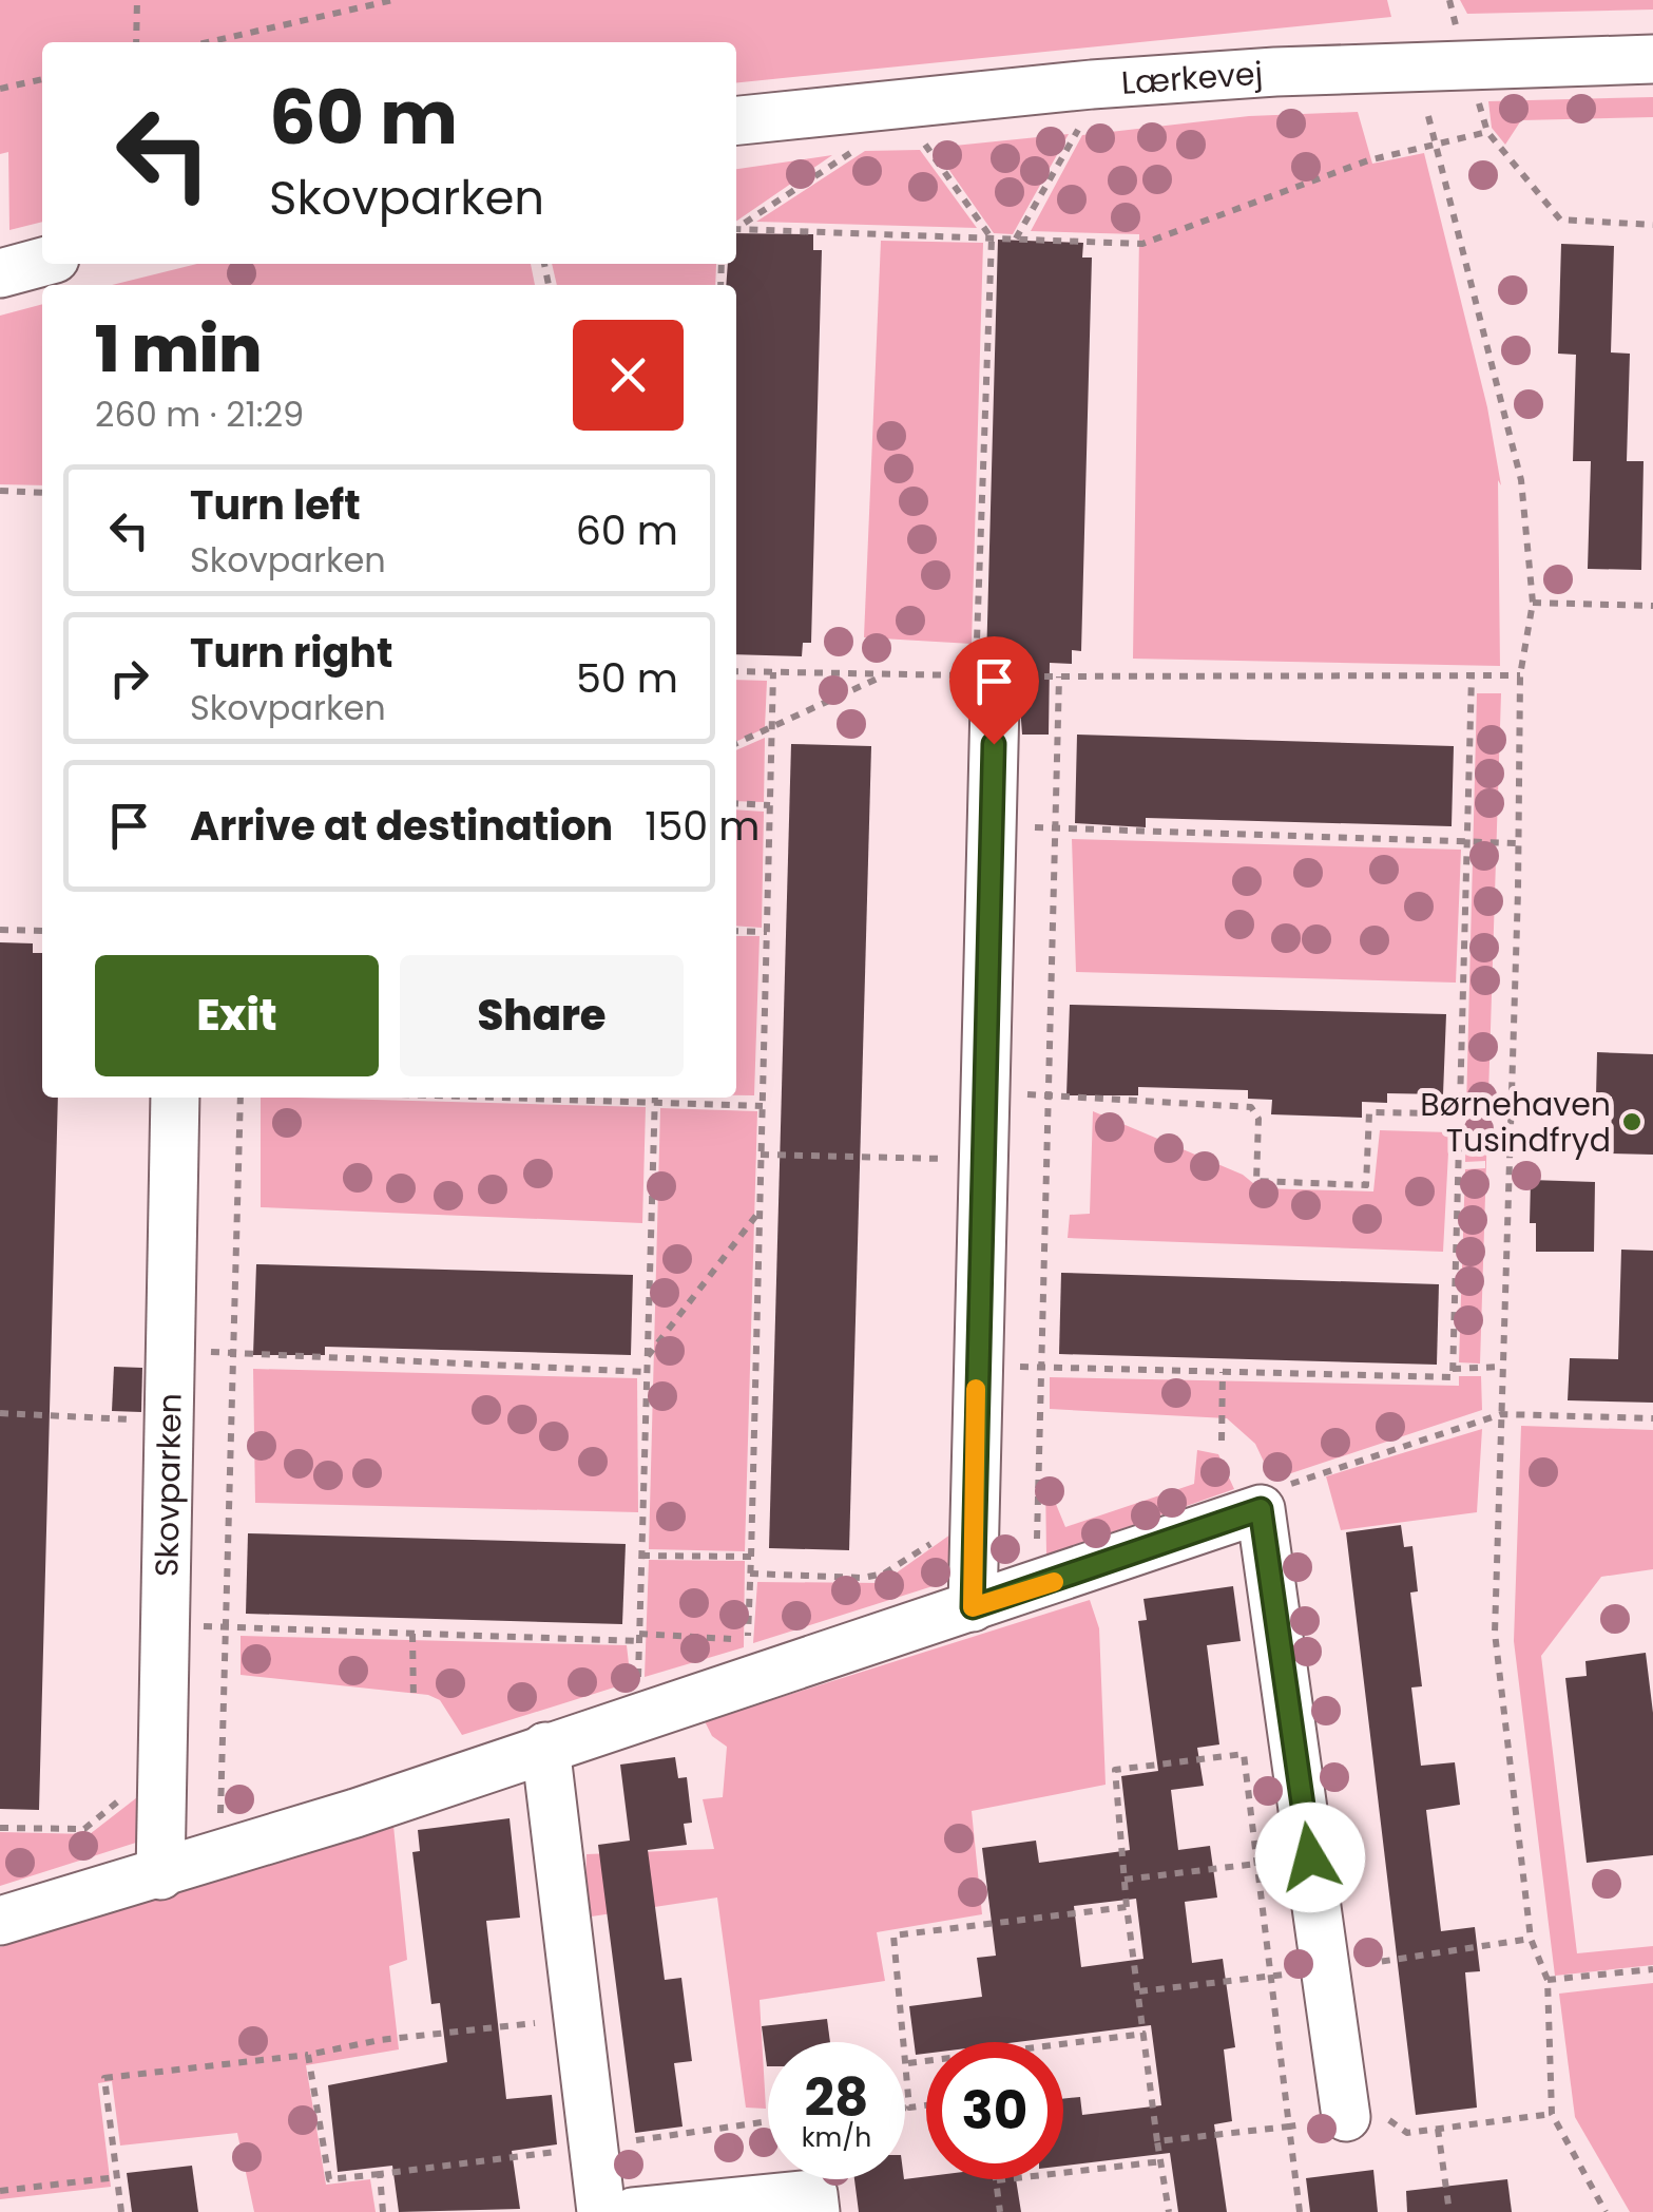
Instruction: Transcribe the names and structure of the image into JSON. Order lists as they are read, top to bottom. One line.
{"streets":{"street":["Lærkevej","Skovparken"]},"places":["Børnehaven Tusindfryd"],"page":{"turn":["60 m","Skovparken"],"heading":["1 min","260 m · 21:29"],"list":[{"name":"Turn left","note":"Skovparken","value":"60 m"},{"name":"Turn right","note":"Skovparken","value":"50 m"},{"name":"Arrive at destination","value":"150 m"}],"buttons":["Exit","Share"],"speed":"28 km/h","limit":"30"}}
